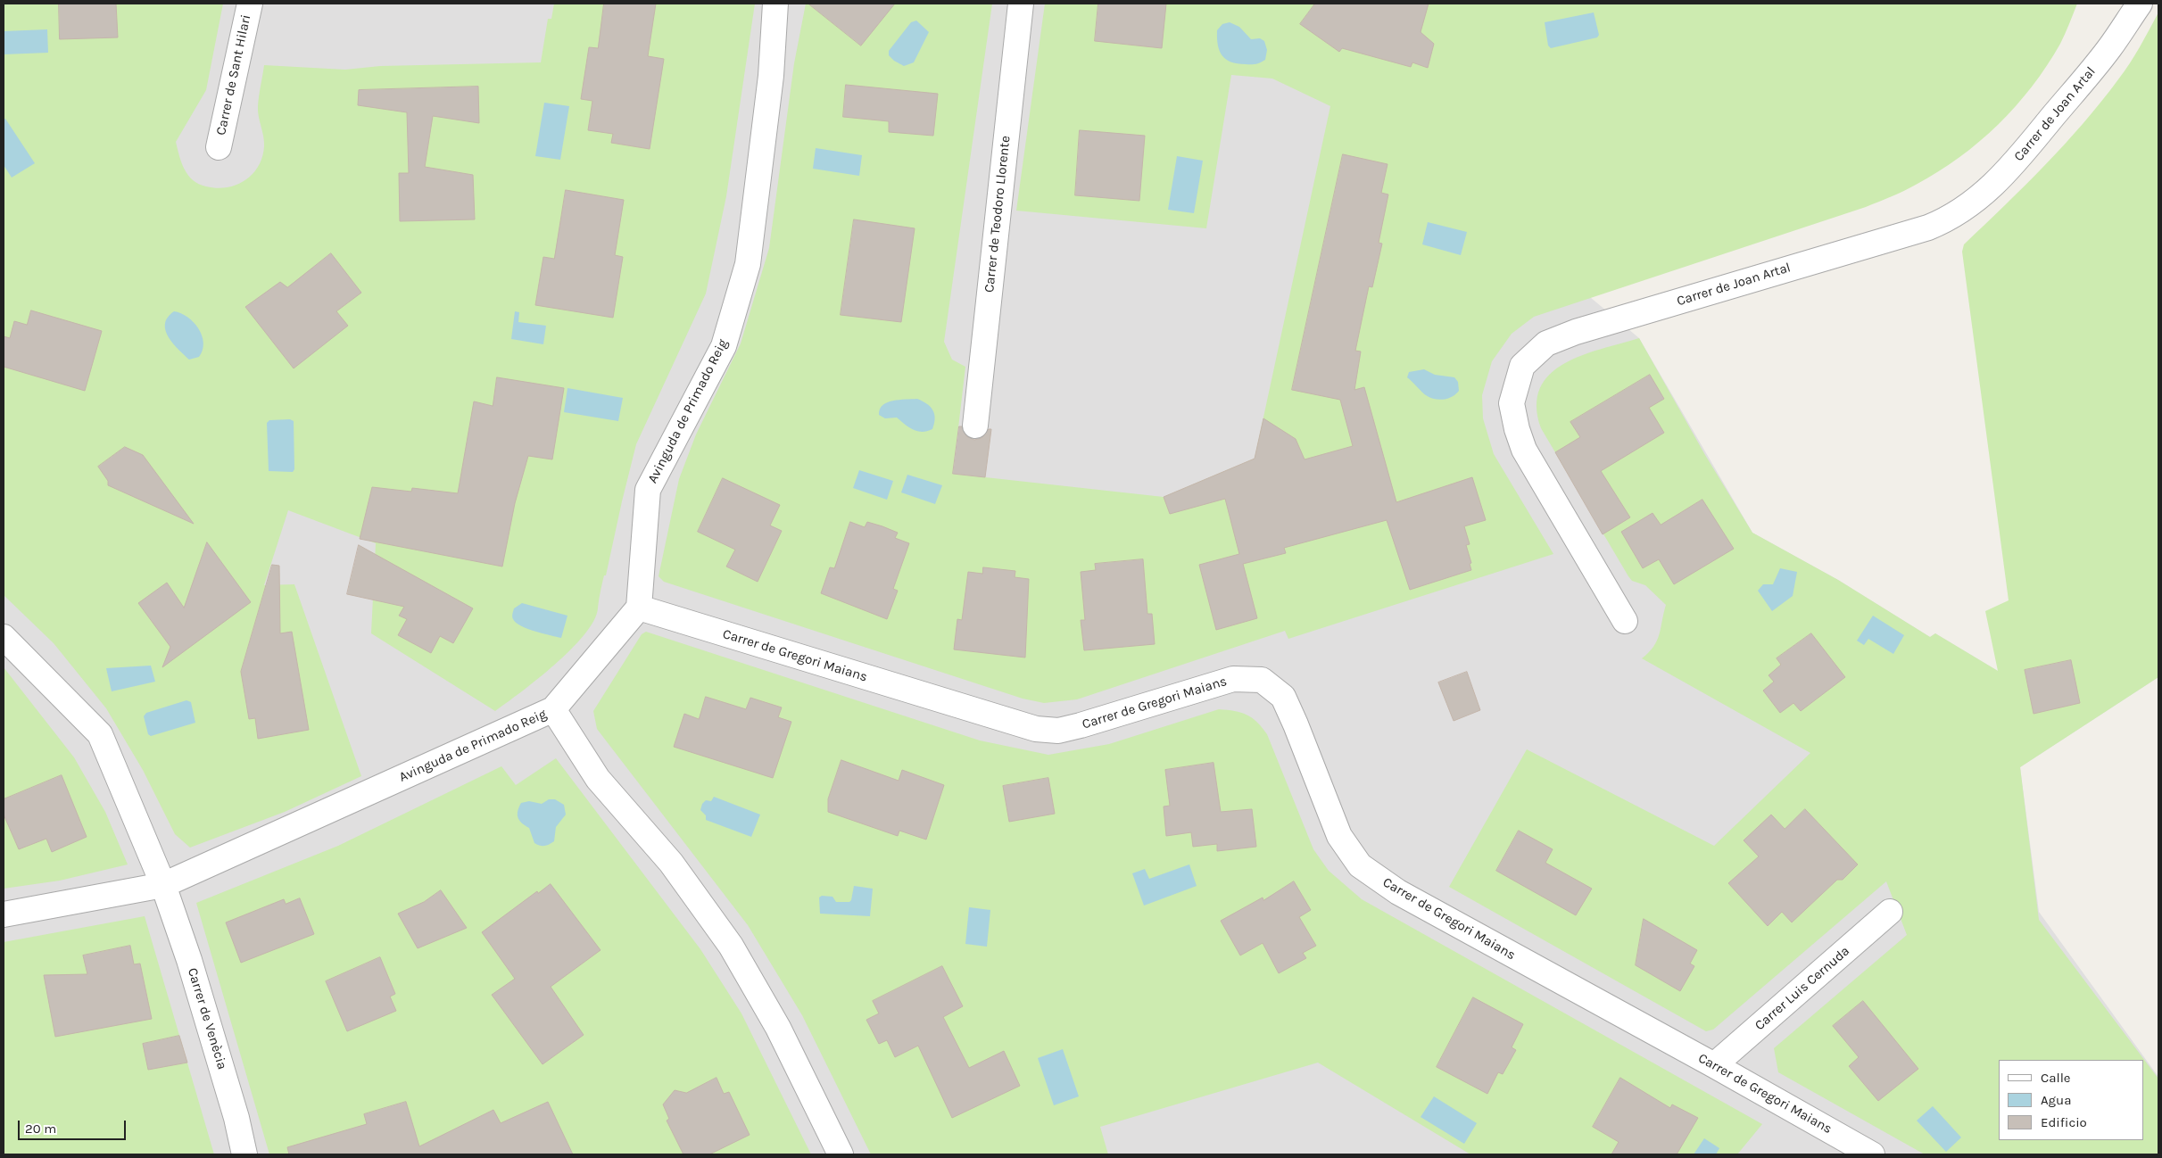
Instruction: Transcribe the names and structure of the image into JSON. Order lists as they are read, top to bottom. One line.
{"streets":{"street":["Carrer de Sant Hilari","Carrer de Joan Artal","Carrer de Teodoro Llorente","Avinguda de Primado Reig","Carrer de Gregori Maians","Carrer Luis Cernuda","Carrer de Venècia"]},"crossings":[["Avinguda de Primado Reig","Carrer de Gregori Maians"],["Avinguda de Primado Reig","Carrer de Venècia"],["Carrer de Gregori Maians","Carrer Luis Cernuda"]],"legend":["Calle","Agua","Edificio"],"scale_bar":"20 m"}
